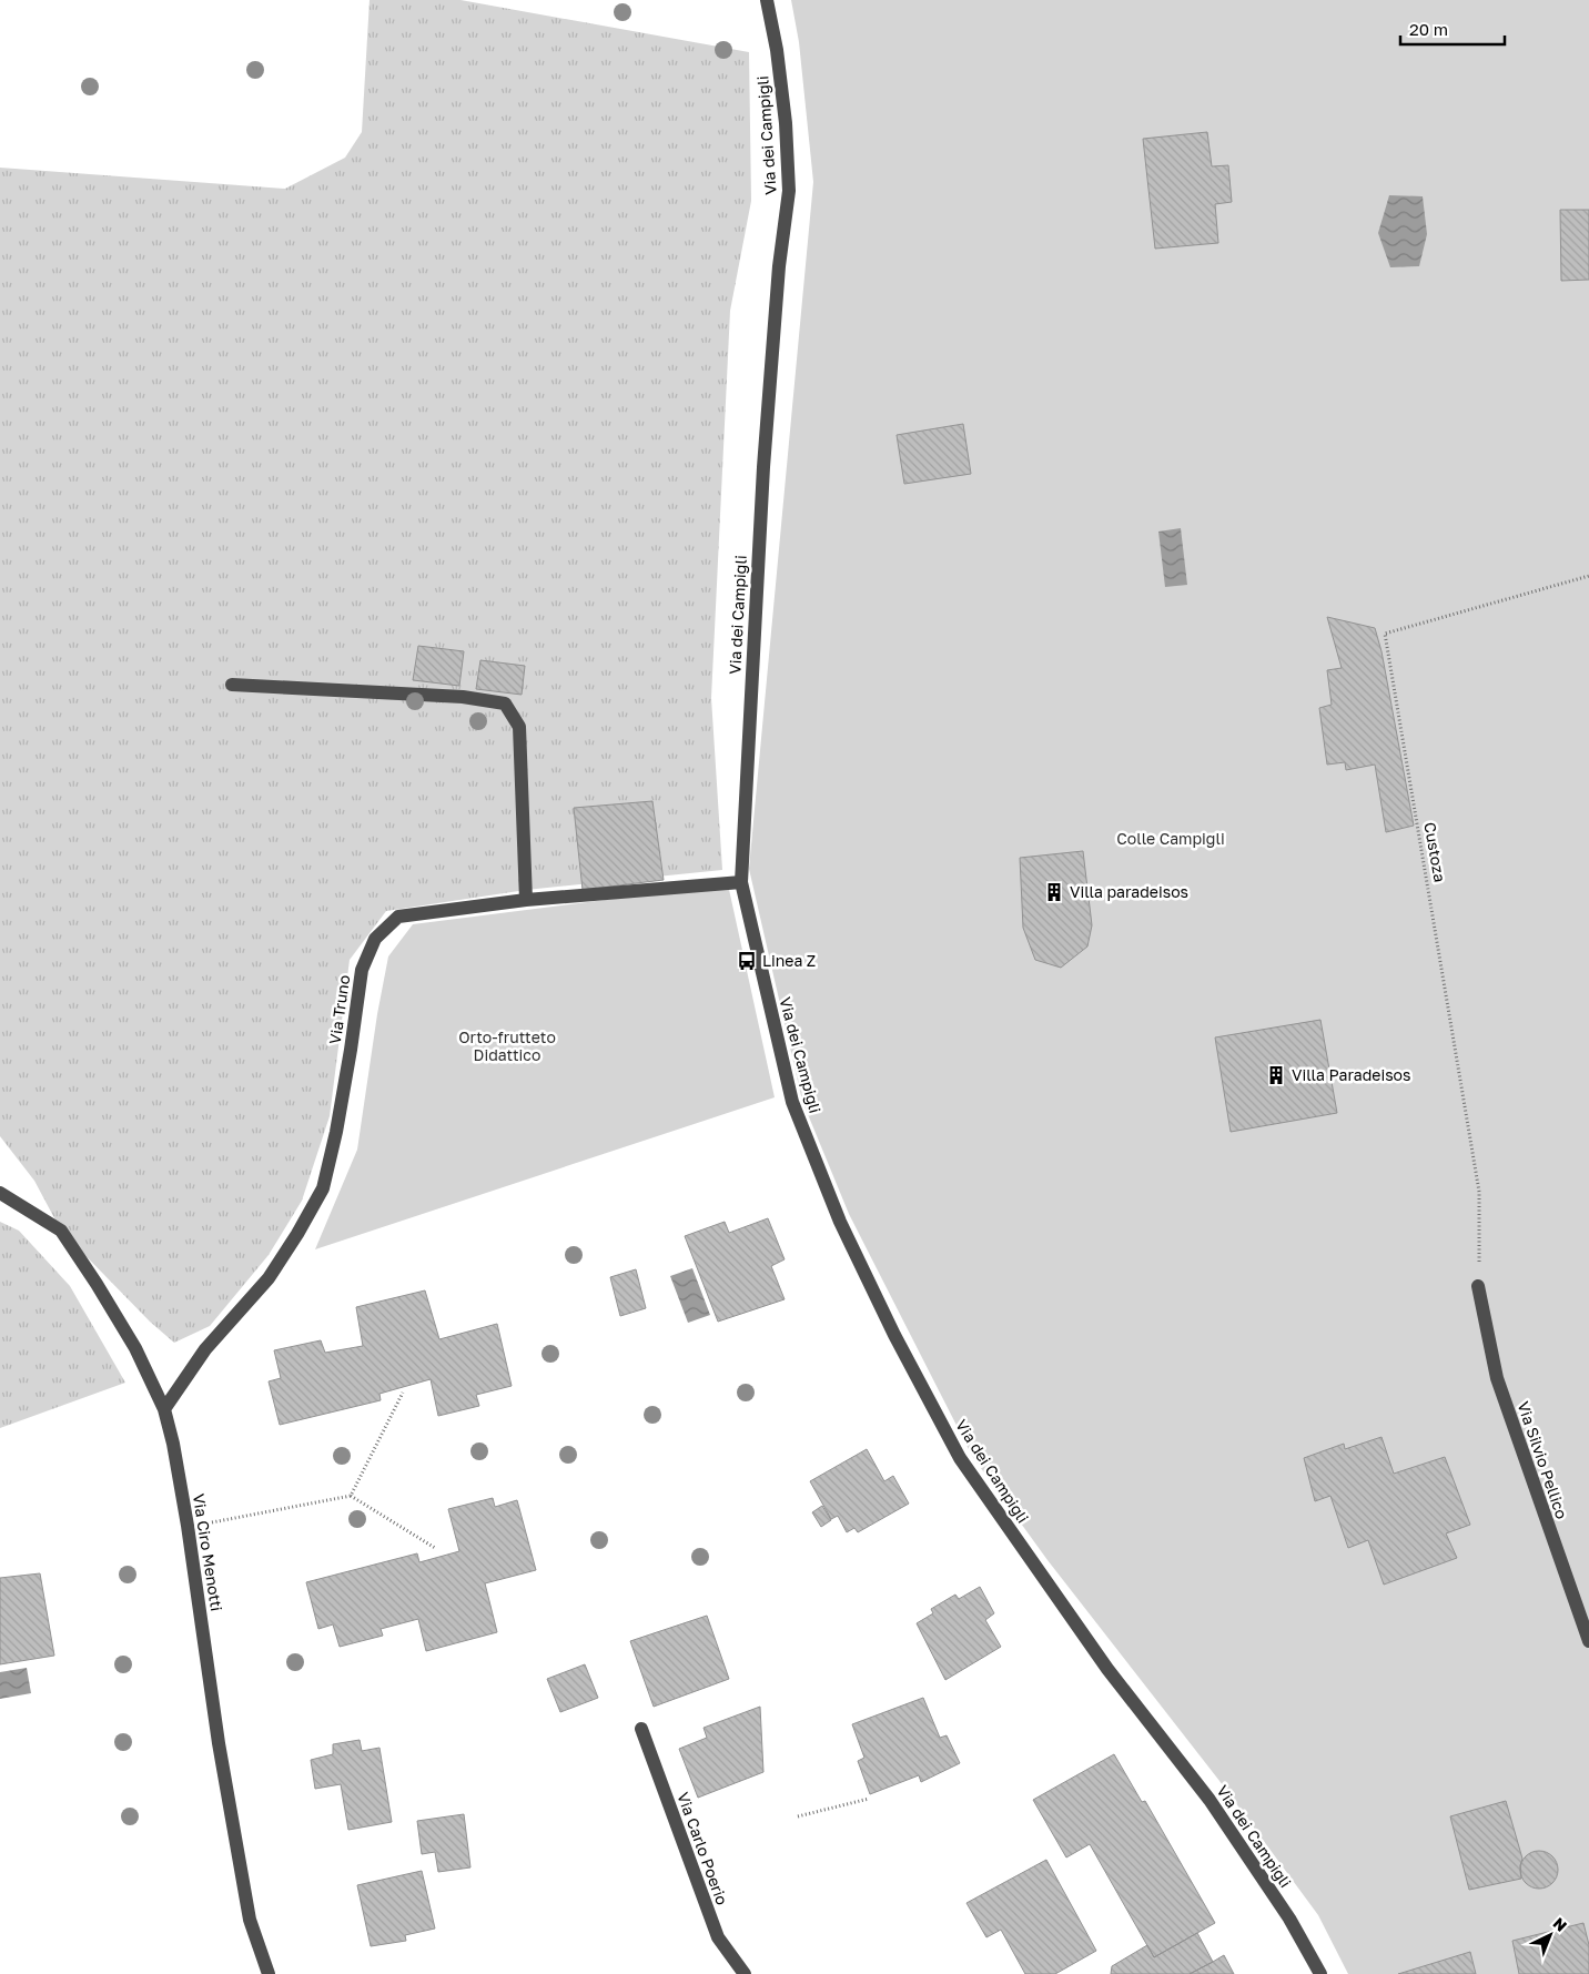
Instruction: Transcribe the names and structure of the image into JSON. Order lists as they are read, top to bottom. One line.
{"streets":{"street":["Via dei Campigli","Via Truno","Via Silvio Pellico","Via Ciro Menotti","Via Carlo Poerio"],"path":["Custoza"]},"crossings":[["Via dei Campigli","Via Truno"],["Custoza","Via Silvio Pellico"],["Via Truno","Via Ciro Menotti"]],"parks":["Colle Campigli","Orto-frutteto Didattico"],"places":{"building":["Villa paradeisos","Villa Paradeisos"],"bus stop":["Linea Z"]},"scale_bar":"20 m","north":"top right"}
